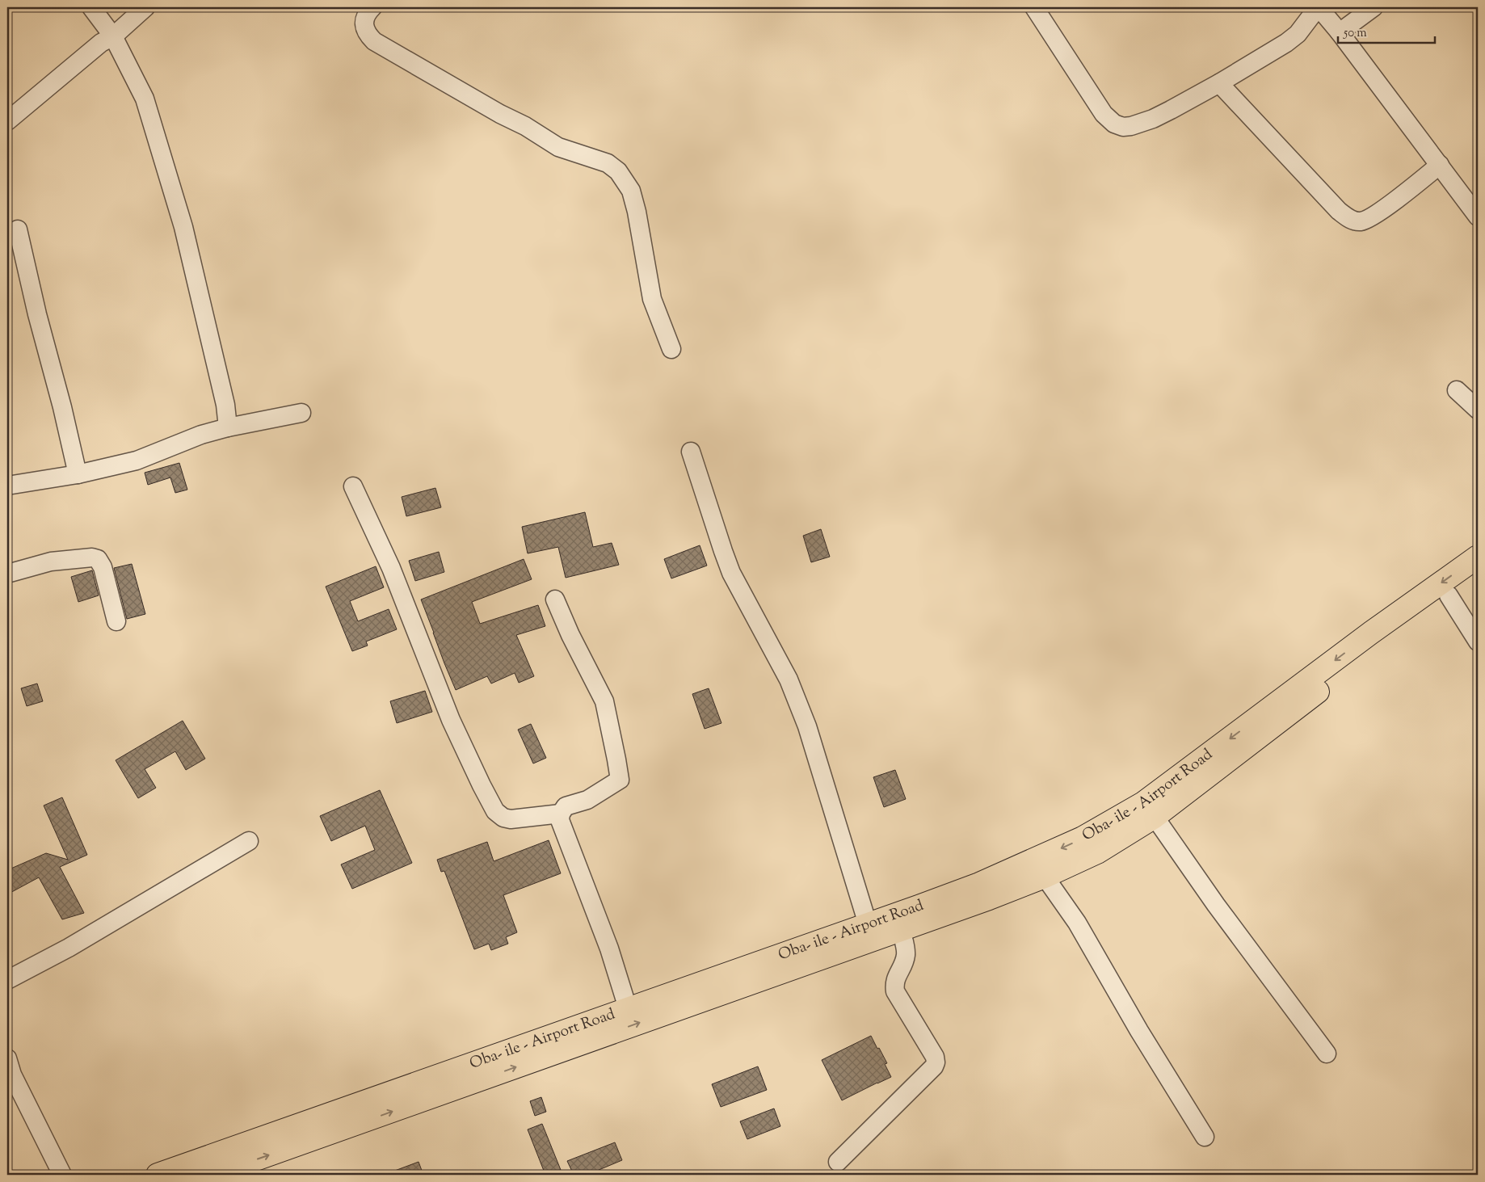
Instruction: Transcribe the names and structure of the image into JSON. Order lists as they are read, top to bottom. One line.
{"streets":{"main road":["Oba- ile - Airport Road"]},"scale_bar":"50 m"}
